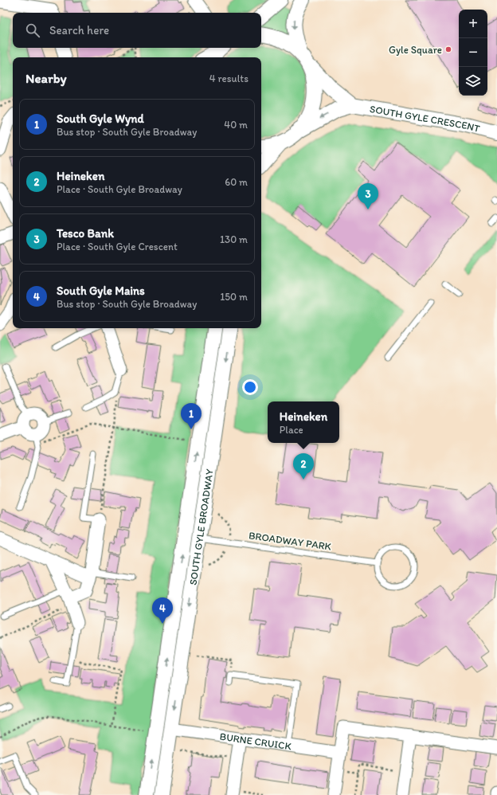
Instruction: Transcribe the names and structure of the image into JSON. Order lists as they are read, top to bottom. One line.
{"streets":{"street":["SOUTH GYLE CRESCENT","SOUTH GYLE BROADWAY","BURNE CRUICK"],"lane":["BROADWAY PARK"]},"crossings":[["SOUTH GYLE BROADWAY","BROADWAY PARK"],["SOUTH GYLE BROADWAY","BURNE CRUICK"]],"places":["Gyle Square"],"page":{"map_buttons":["+","−"],"search":"Search here","heading":["Nearby","4 results"],"list":[{"mark":"1","name":"South Gyle Wynd","note":"Bus stop · South Gyle Broadway","value":"40 m"},{"mark":"2","name":"Heineken","note":"Place · South Gyle Broadway","value":"60 m"},{"mark":"3","name":"Tesco Bank","note":"Place · South Gyle Crescent","value":"130 m"},{"mark":"4","name":"South Gyle Mains","note":"Bus stop · South Gyle Broadway","value":"150 m"}],"pins":["3","1","2","4"],"popup":["Heineken","Place"]}}
